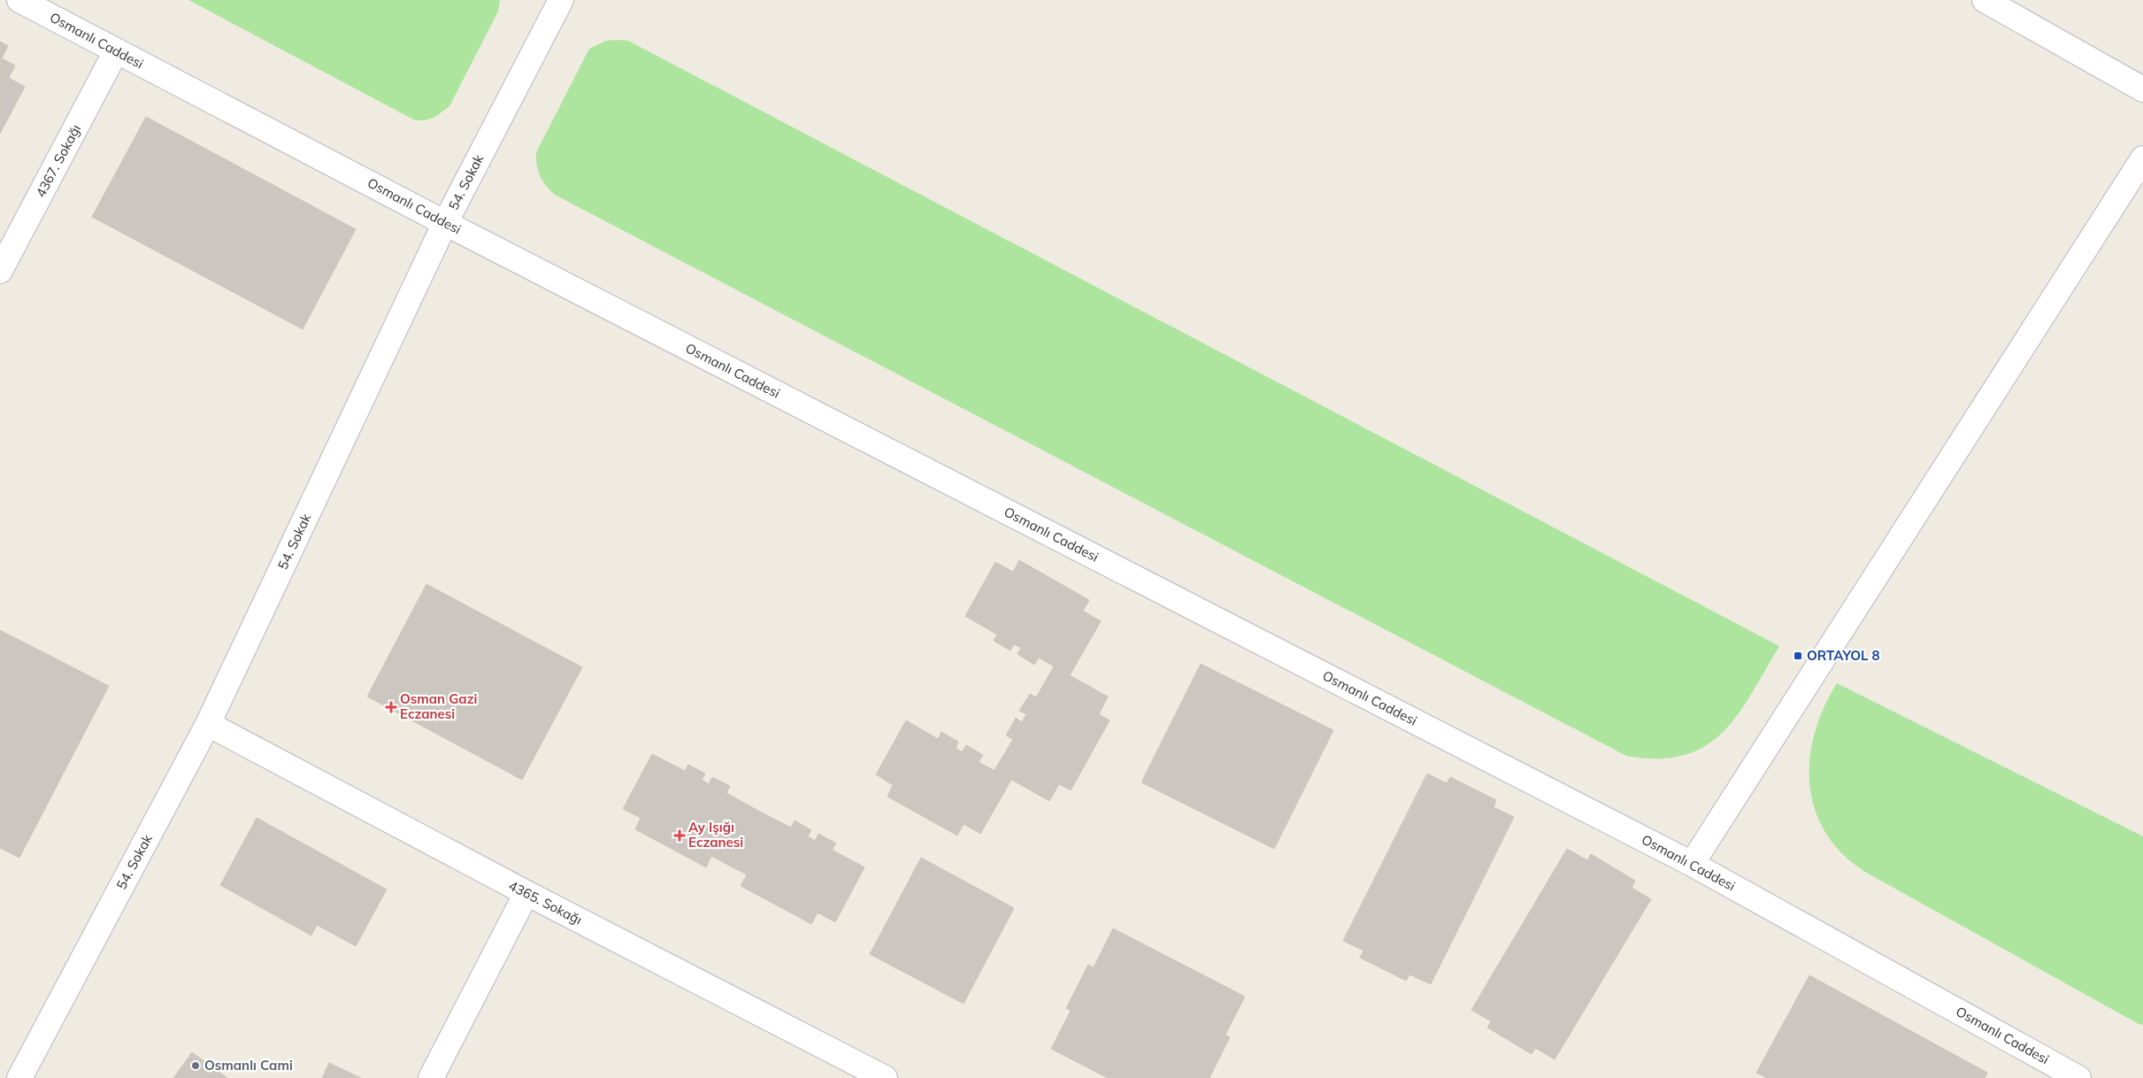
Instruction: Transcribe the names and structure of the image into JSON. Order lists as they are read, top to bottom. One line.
{"streets":{"street":["Osmanlı Caddesi","4367. Sokağı","54. Sokak","4365. Sokağı"]},"crossings":[["Osmanlı Caddesi","4367. Sokağı"],["Osmanlı Caddesi","54. Sokak"],["54. Sokak","4365. Sokağı"]],"places":{"transit":["ORTAYOL 8"],"health":["Osman Gazi Eczanesi","Ay Işığı Eczanesi"],"other":["Osmanlı Cami"]}}
